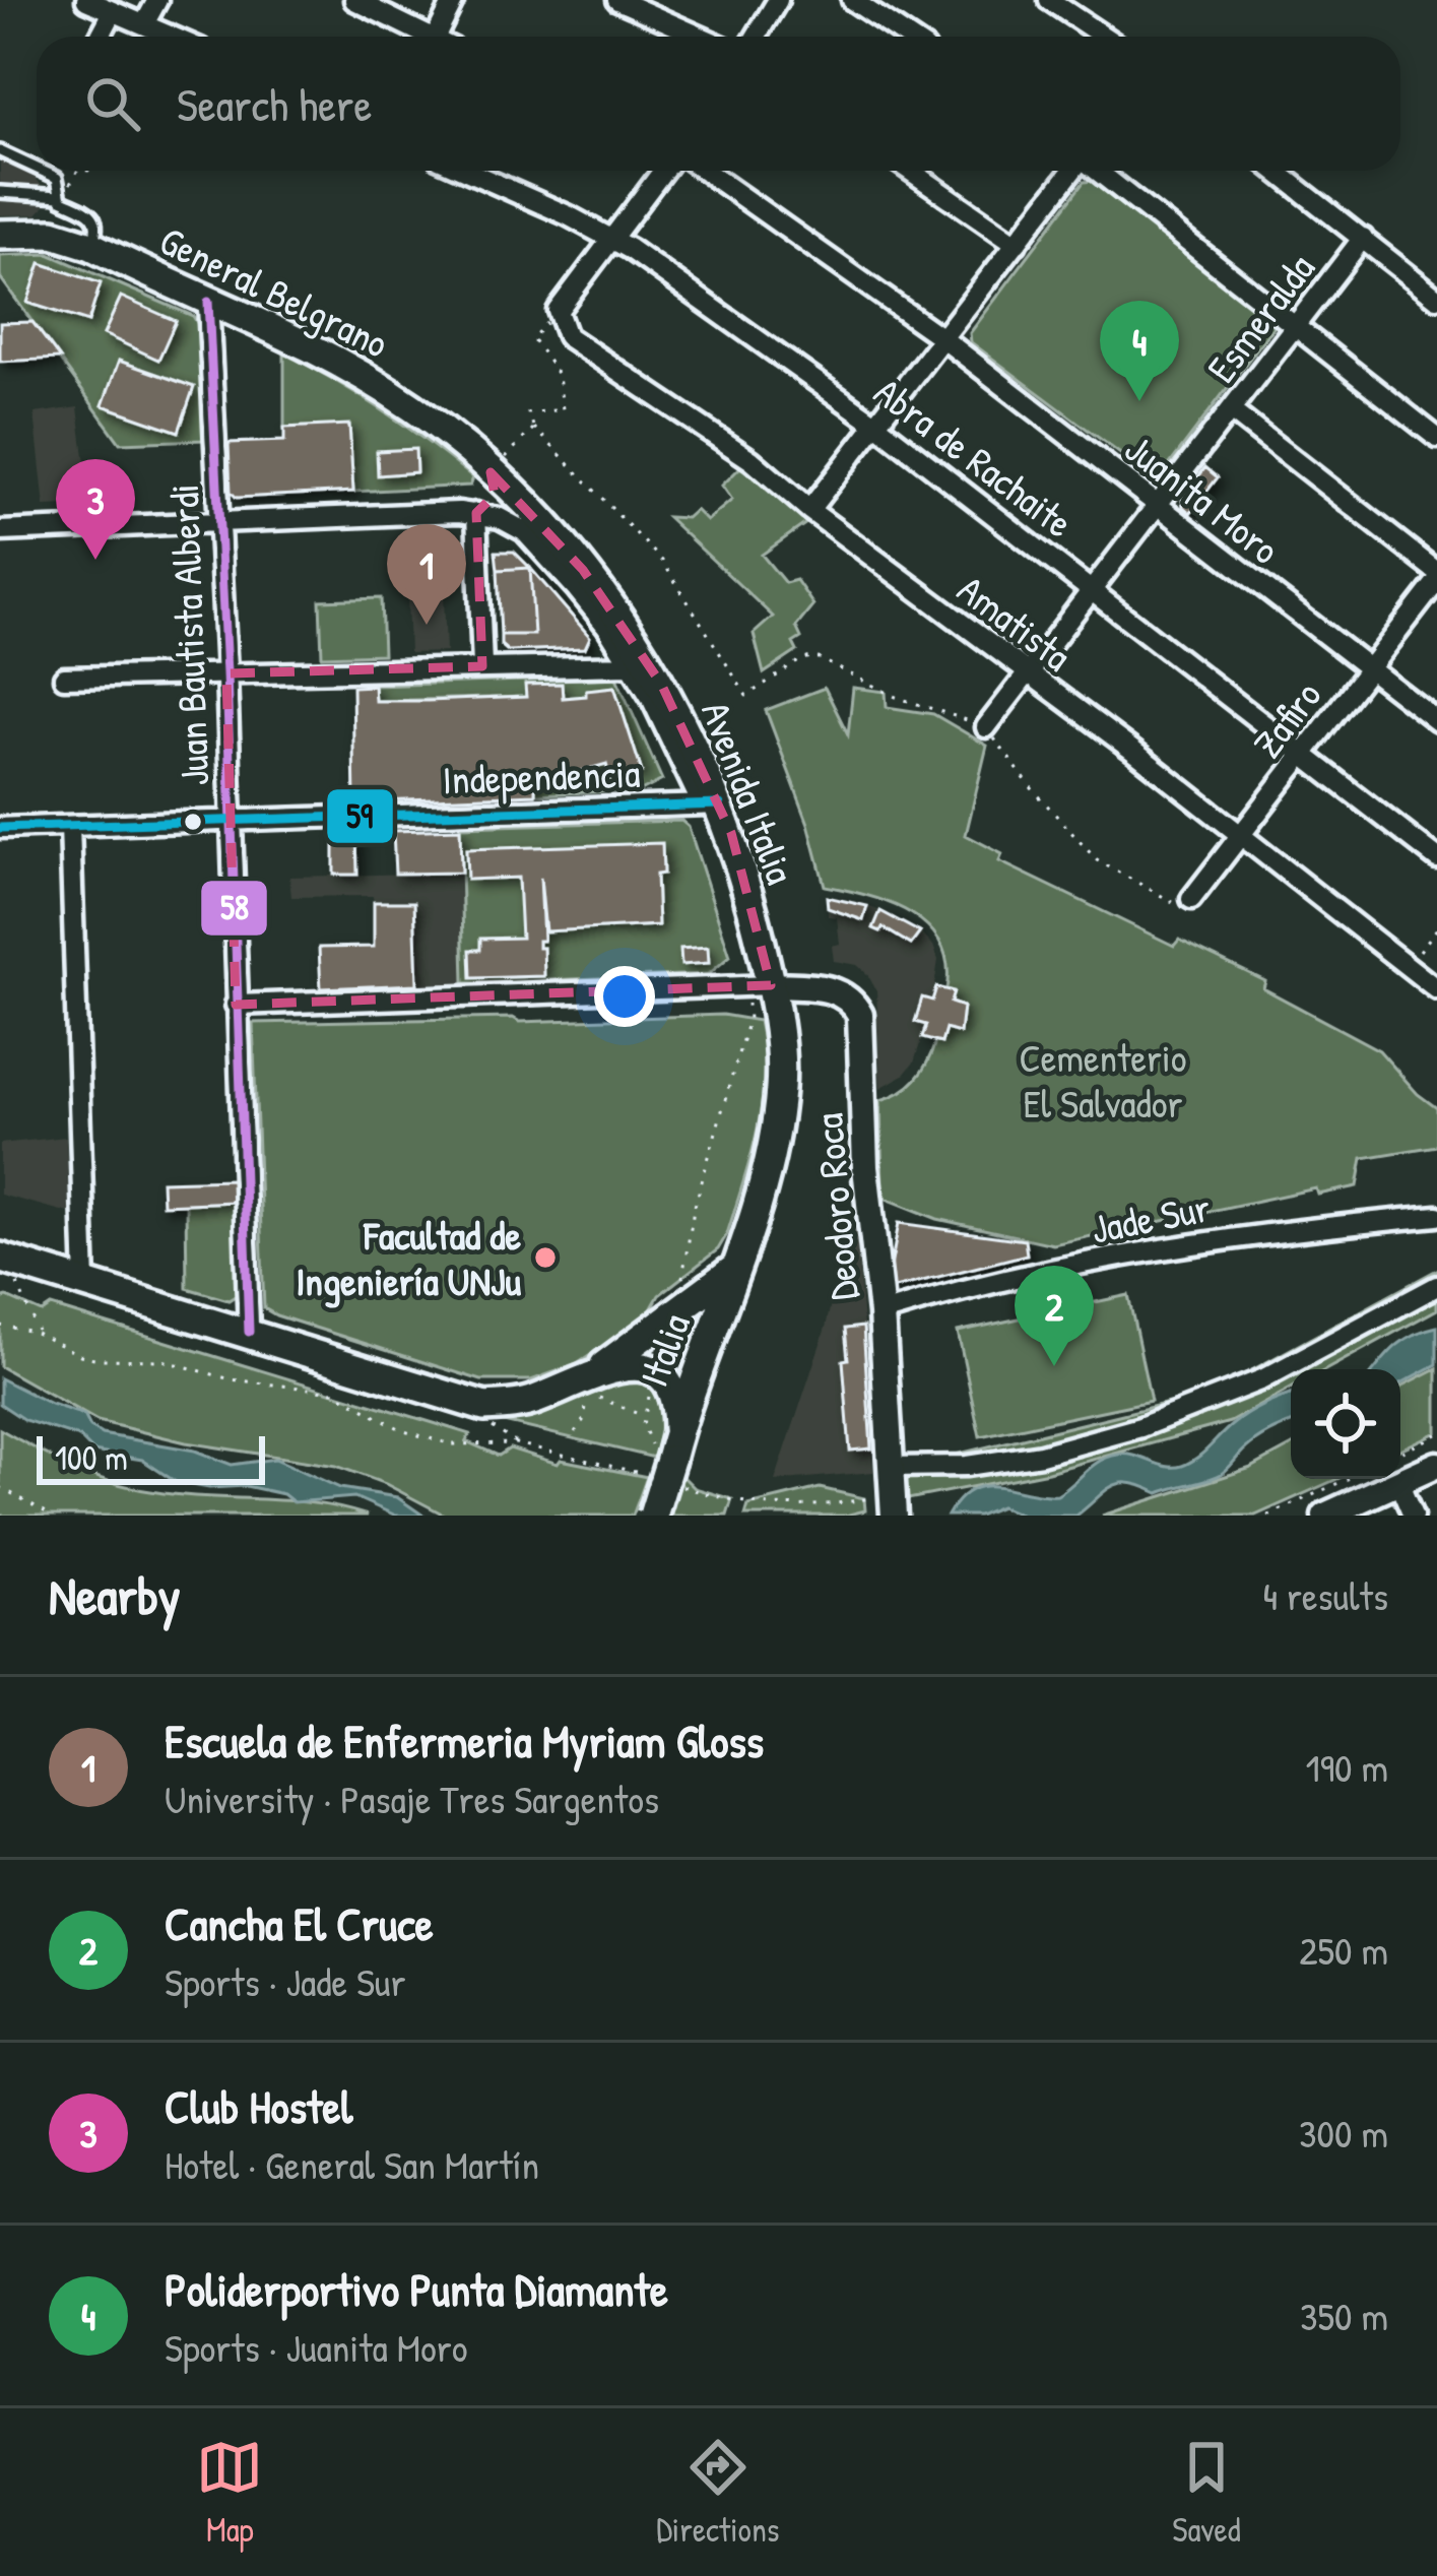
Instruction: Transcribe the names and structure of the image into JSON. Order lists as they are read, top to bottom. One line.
{"streets":{"main road":["General Belgrano","Avenida Italia","Italia"],"street":["Esmeralda","Abra de Rachaite","Juanita Moro","Amatista","Juan Bautista Alberdi","Zafiro","Independencia","Deodoro Roca","Jade Sur"]},"crossings":[["General Belgrano","Juan Bautista Alberdi"],["General Belgrano","Avenida Italia"],["Esmeralda","Abra de Rachaite"],["Esmeralda","Juanita Moro"],["Esmeralda","Amatista"],["Abra de Rachaite","Zafiro"],["Juanita Moro","Zafiro"],["Amatista","Zafiro"],["Juan Bautista Alberdi","Independencia"],["Independencia","Avenida Italia"],["Avenida Italia","Deodoro Roca"],["Avenida Italia","Italia"],["Deodoro Roca","Jade Sur"]],"parks":["Cementerio El Salvador"],"places":["Facultad de Ingeniería UNJu"],"lines":["transit line 58","transit line 59"],"scale_bar":"100 m","page":{"search":"Search here","pins":["4","3","1","2"],"scale":"100 m","heading":["Nearby","4 results"],"list":[{"mark":"1","name":"Escuela de Enfermeria Myriam Gloss","note":"University · Pasaje Tres Sargentos","value":"190 m"},{"mark":"2","name":"Cancha El Cruce","note":"Sports · Jade Sur","value":"250 m"},{"mark":"3","name":"Club Hostel","note":"Hotel · General San Martín","value":"300 m"},{"mark":"4","name":"Poliderportivo Punta Diamante","note":"Sports · Juanita Moro","value":"350 m"}],"nav":["Map","Directions","Saved"]}}
